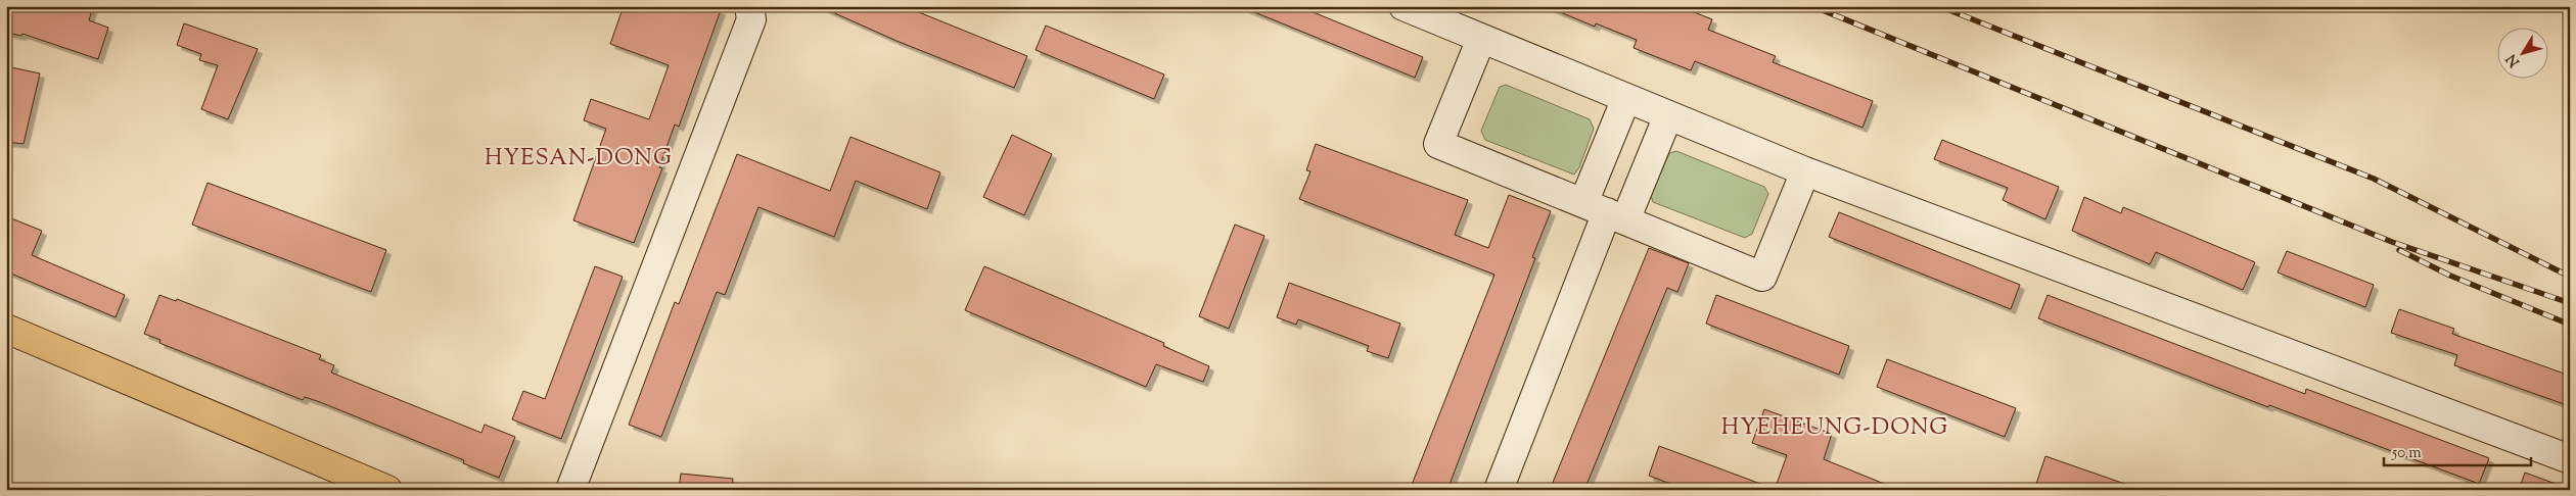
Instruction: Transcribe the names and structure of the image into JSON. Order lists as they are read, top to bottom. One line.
{"districts":["HYESAN-DONG","HYEHEUNG-DONG"],"scale_bar":"50 m","north":"bottom left"}
